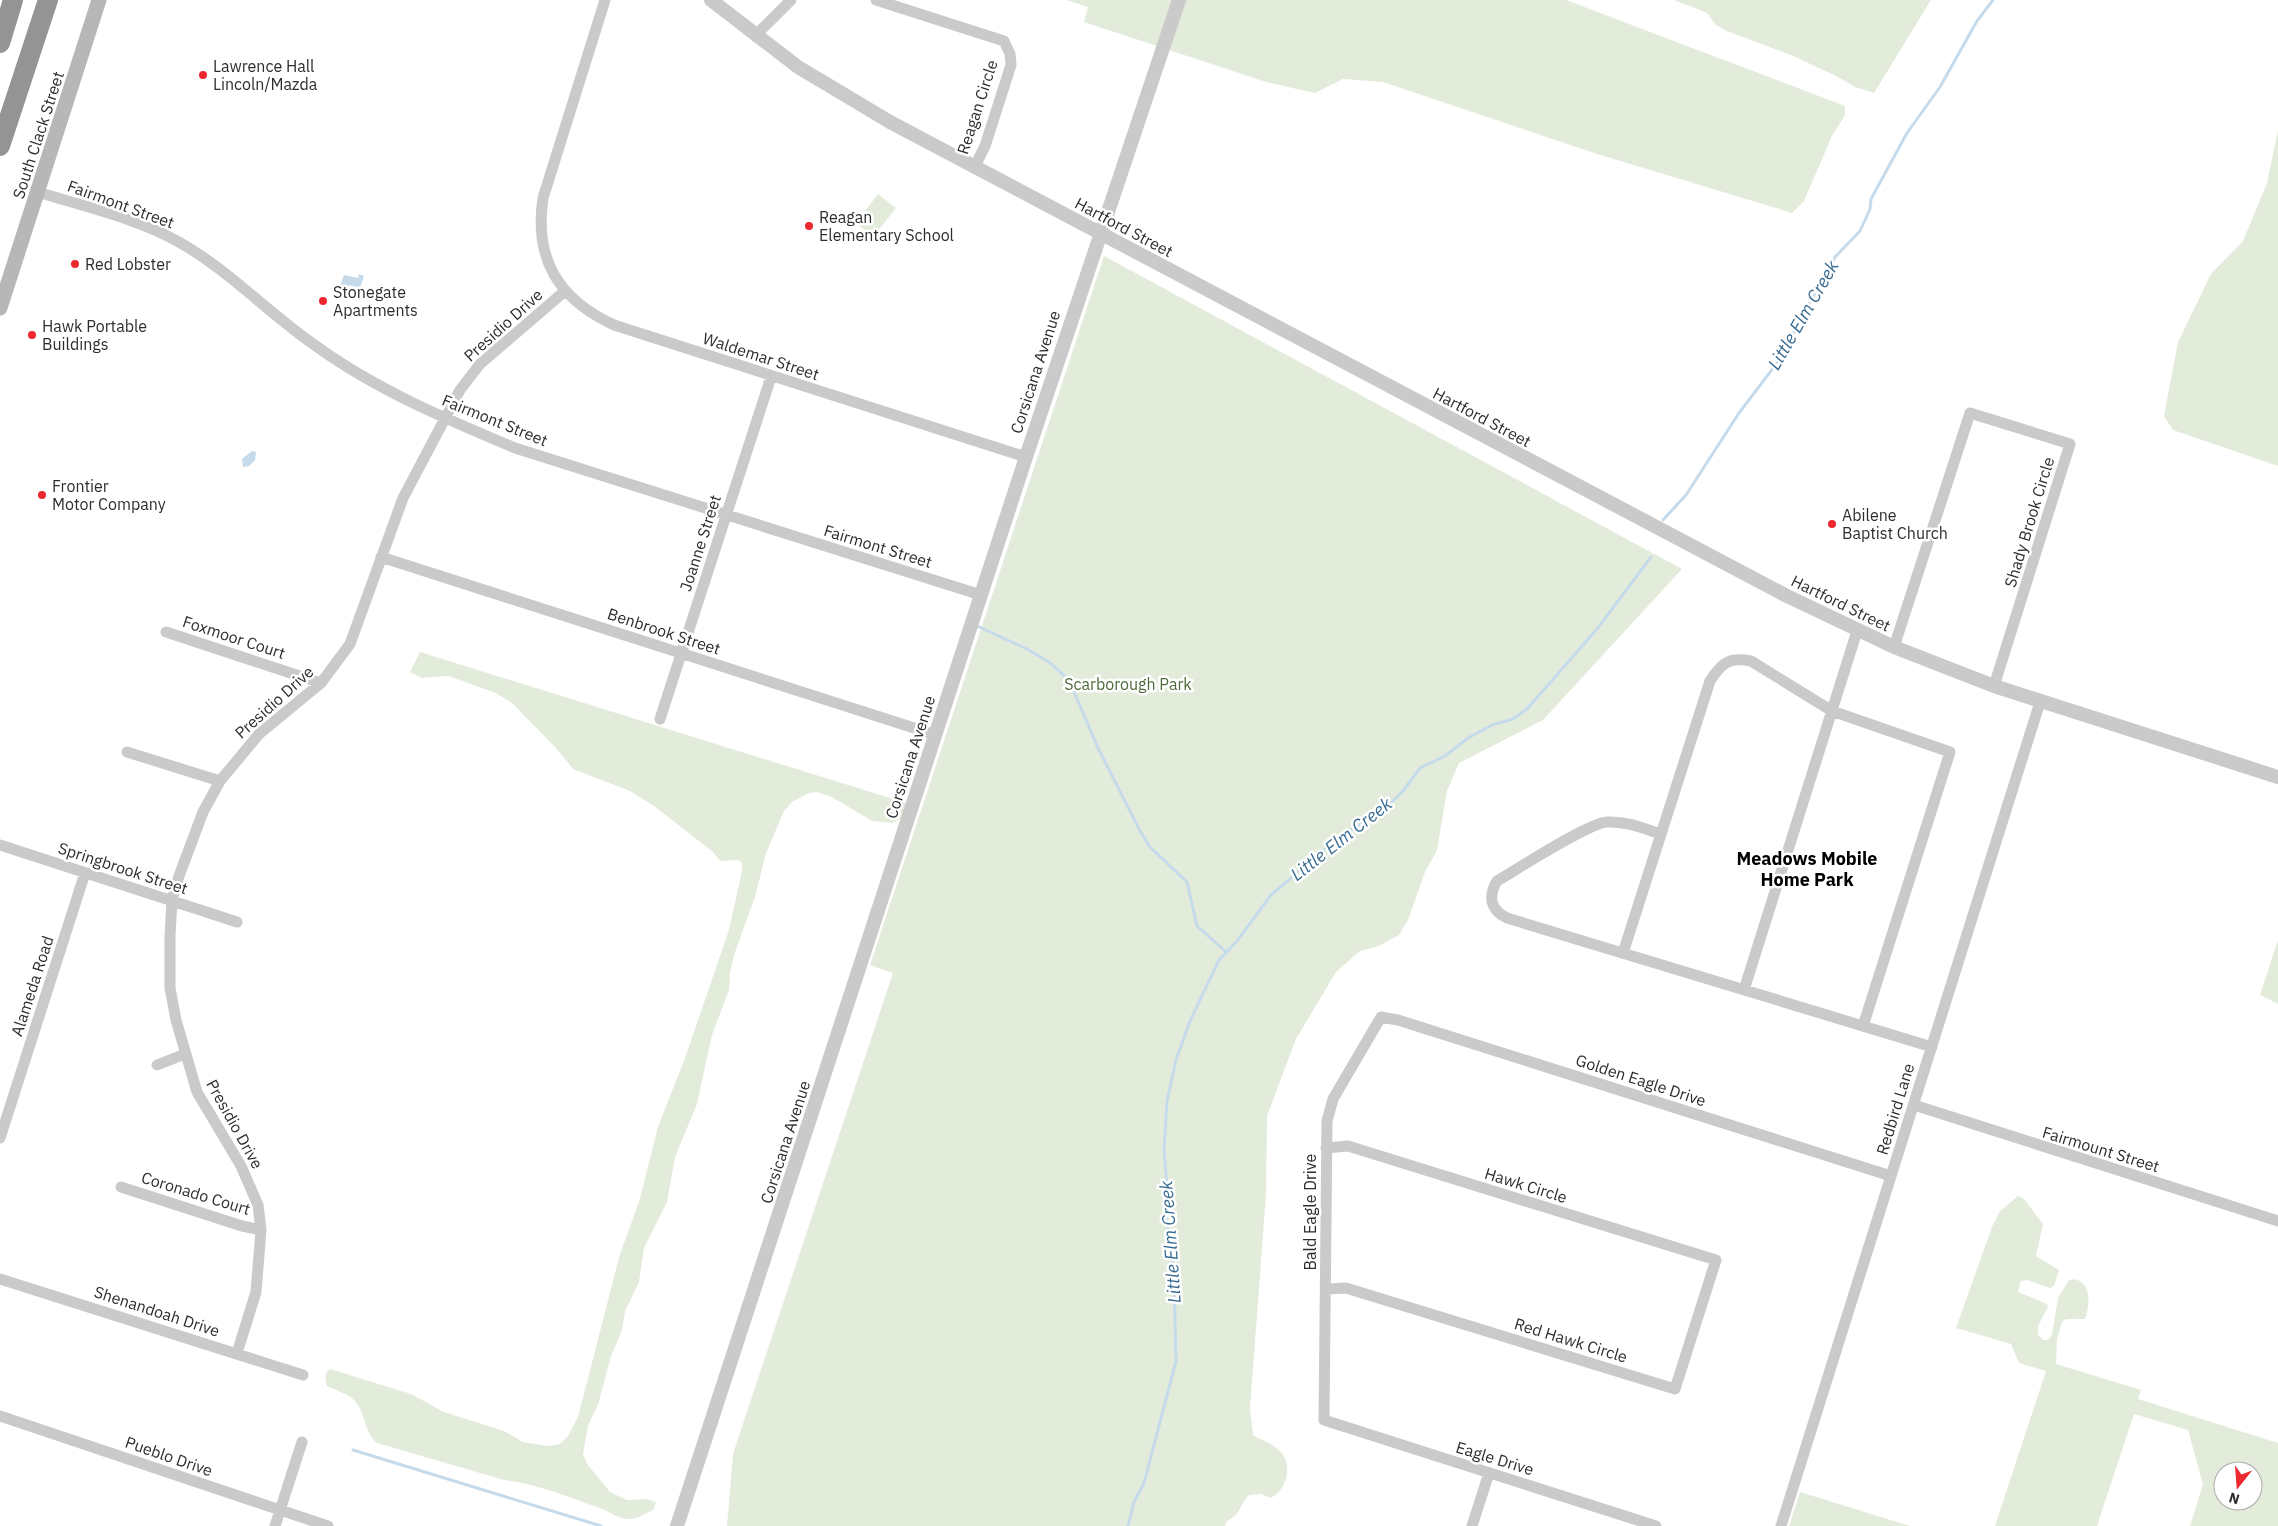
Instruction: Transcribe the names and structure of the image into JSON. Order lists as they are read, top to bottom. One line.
{"streets":{"main road":["South Clack Street"],"street":["Reagan Circle","Fairmont Street","Hartford Street","Presidio Drive","Waldemar Street","Corsicana Avenue","Shady Brook Circle","Joanne Street","Benbrook Street","Foxmoor Court","Springbrook Street","Alameda Road","Golden Eagle Drive","Redbird Lane","Fairmount Street","Hawk Circle","Coronado Court","Bald Eagle Drive","Shenandoah Drive","Red Hawk Circle","Pueblo Drive","Eagle Drive"]},"crossings":[["Reagan Circle","Hartford Street"],["South Clack Street","Fairmont Street"],["Fairmont Street","Presidio Drive"],["Fairmont Street","Corsicana Avenue"],["Fairmont Street","Joanne Street"],["Hartford Street","Corsicana Avenue"],["Hartford Street","Shady Brook Circle"],["Hartford Street","Redbird Lane"],["Presidio Drive","Waldemar Street"],["Presidio Drive","Benbrook Street"],["Presidio Drive","Foxmoor Court"],["Presidio Drive","Springbrook Street"],["Presidio Drive","Coronado Court"],["Presidio Drive","Shenandoah Drive"],["Waldemar Street","Corsicana Avenue"],["Waldemar Street","Joanne Street"],["Corsicana Avenue","Benbrook Street"],["Joanne Street","Benbrook Street"],["Springbrook Street","Alameda Road"],["Golden Eagle Drive","Redbird Lane"],["Golden Eagle Drive","Bald Eagle Drive"],["Redbird Lane","Fairmount Street"],["Hawk Circle","Bald Eagle Drive"],["Hawk Circle","Red Hawk Circle"],["Bald Eagle Drive","Red Hawk Circle"],["Bald Eagle Drive","Eagle Drive"]],"districts":["Meadows Mobile Home Park"],"water":["Little Elm Creek"],"parks":["Scarborough Park"],"places":["Lawrence Hall Lincoln/Mazda","Reagan Elementary School","Red Lobster","Stonegate Apartments","Hawk Portable Buildings","Frontier Motor Company","Abilene Baptist Church"],"north":"bottom"}
